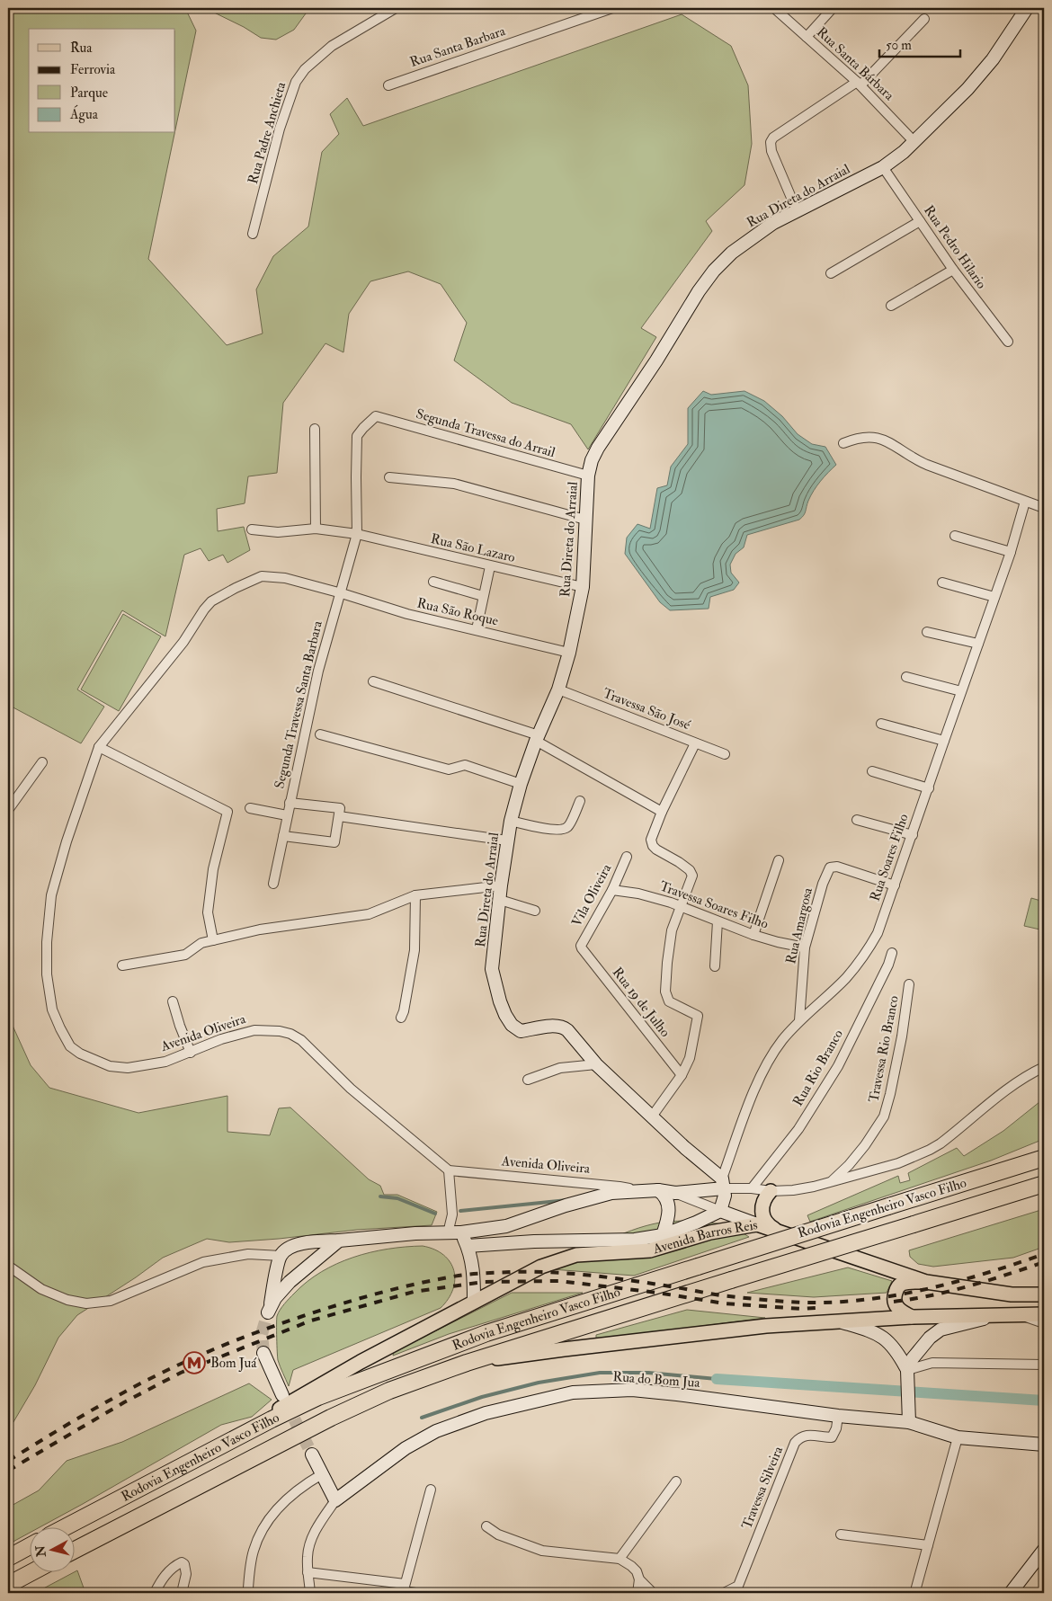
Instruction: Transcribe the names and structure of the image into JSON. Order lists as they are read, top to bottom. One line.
{"streets":{"highway":["Rodovia Engenheiro Vasco Filho"],"main road":["Avenida Barros Reis"],"street":["Rua Santa Barbara","Rua Santa Bárbara","Rua Padre Anchieta","Rua Direta do Arraial","Rua Pedro Hilario","Segunda Travessa do Arrail","Rua São Lazaro","Rua São Roque","Segunda Travessa Santa Barbara","Travessa São José","Rua Soares Filho","Vila Oliveira","Travessa Soares Filho","Rua Amargosa","Rua 19 de Julho","Avenida Oliveira","Travessa Rio Branco","Rua Rio Branco","Rua do Bom Jua","Travessa Silveira"]},"crossings":[["Rua Santa Bárbara","Rua Direta do Arraial"],["Rua Direta do Arraial","Rua Pedro Hilario"],["Rua Direta do Arraial","Segunda Travessa do Arrail"],["Rua Direta do Arraial","Rua São Lazaro"],["Rua Direta do Arraial","Rua São Roque"],["Rua Direta do Arraial","Travessa São José"],["Rua Direta do Arraial","Rua Soares Filho"],["Segunda Travessa do Arrail","Segunda Travessa Santa Barbara"],["Rua São Lazaro","Segunda Travessa Santa Barbara"],["Rua São Roque","Segunda Travessa Santa Barbara"],["Rua São Roque","Avenida Oliveira"],["Rua Soares Filho","Rua Amargosa"],["Vila Oliveira","Travessa Soares Filho"],["Vila Oliveira","Rua 19 de Julho"],["Travessa Soares Filho","Rua Amargosa"],["Rodovia Engenheiro Vasco Filho","Avenida Barros Reis"],["Rua do Bom Jua","Travessa Silveira"]],"places":{"metro station":["Bom Juá"]},"legend":["Rua","Ferrovia","Parque","Água"],"scale_bar":"50 m","north":"left"}
